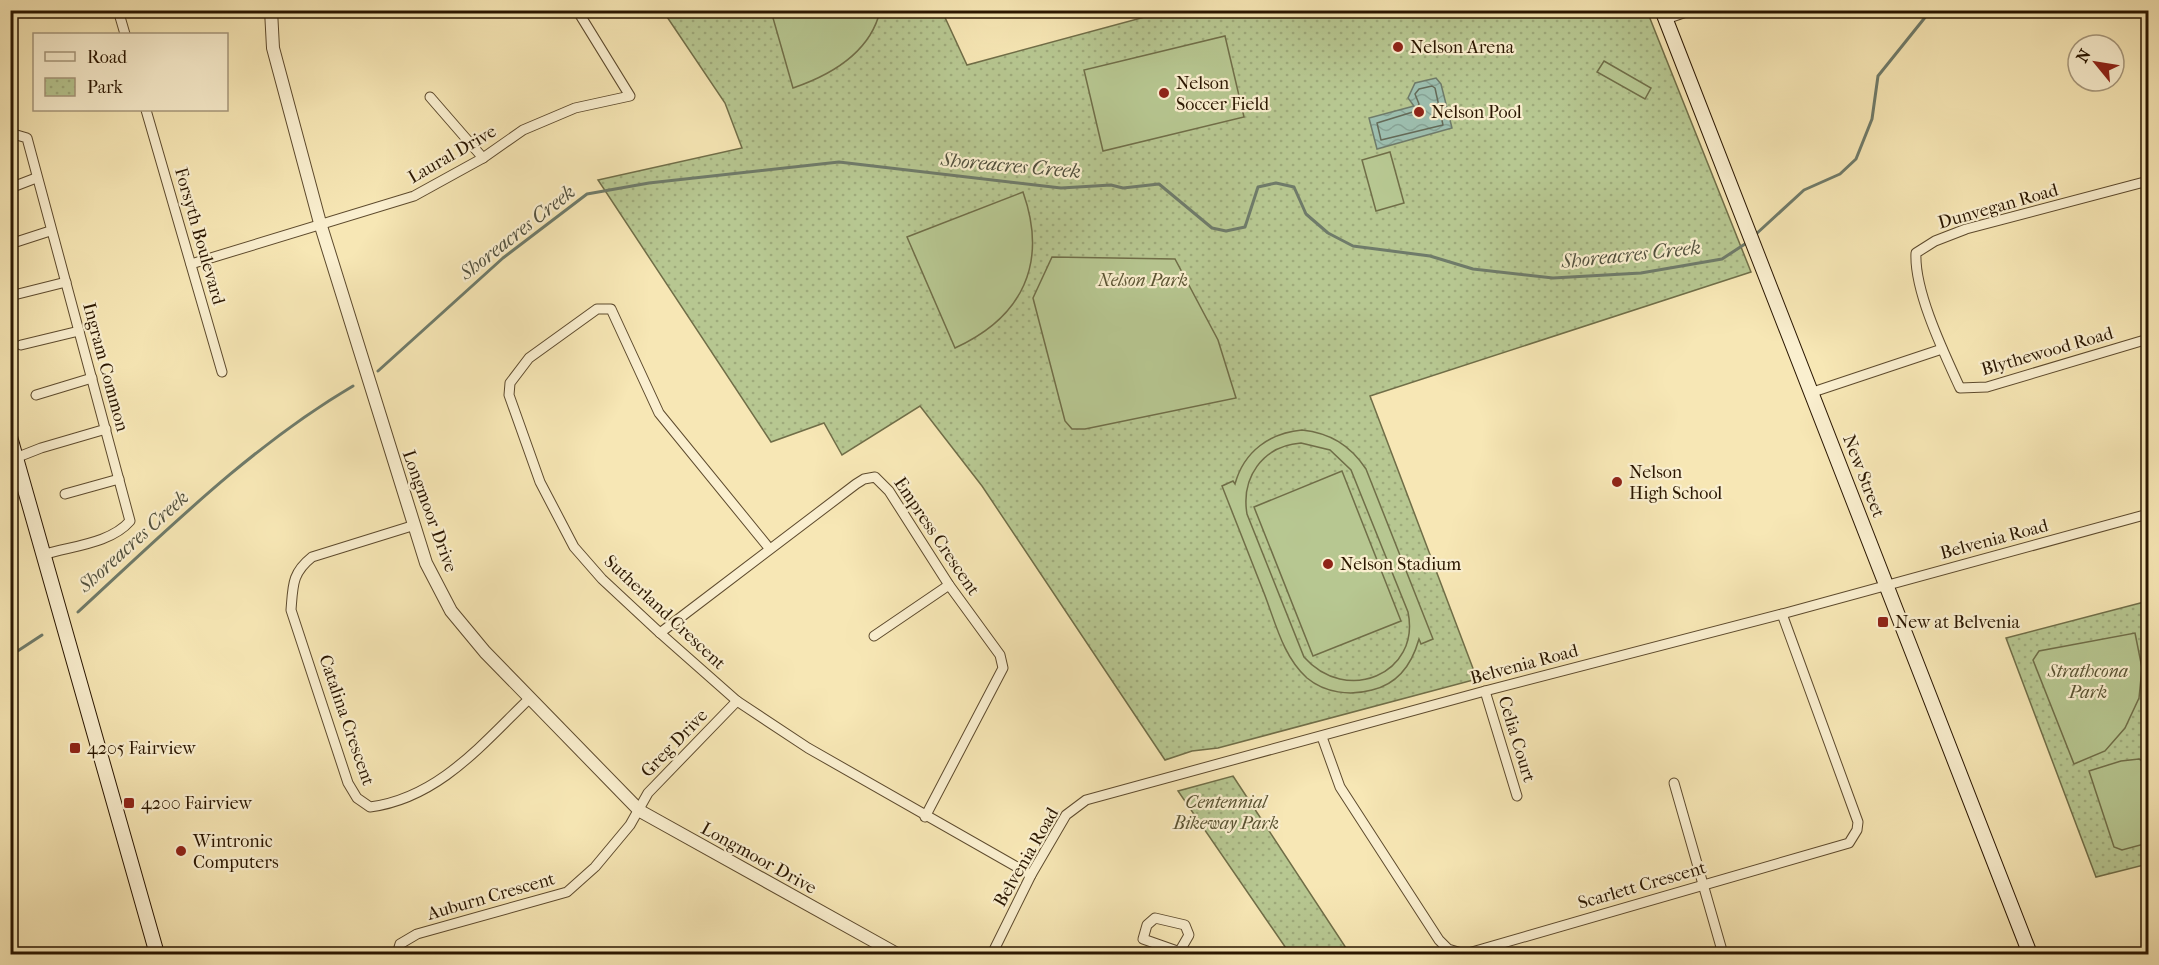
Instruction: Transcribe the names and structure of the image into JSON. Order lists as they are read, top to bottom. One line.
{"streets":{"main road":["New Street"],"street":["Laural Drive","Dunvegan Road","Forsyth Boulevard","Blythewood Road","Ingram Common","Longmoor Drive","Empress Crescent","Belvenia Road","Sutherland Crescent","Catalina Crescent","Celia Court","Greg Drive","Scarlett Crescent","Auburn Crescent"]},"crossings":[["Laural Drive","Forsyth Boulevard"],["Laural Drive","Longmoor Drive"],["Dunvegan Road","Blythewood Road"],["New Street","Belvenia Road"],["Longmoor Drive","Catalina Crescent"],["Longmoor Drive","Greg Drive"],["Longmoor Drive","Auburn Crescent"],["Empress Crescent","Sutherland Crescent"],["Belvenia Road","Sutherland Crescent"],["Belvenia Road","Celia Court"],["Belvenia Road","Scarlett Crescent"],["Sutherland Crescent","Greg Drive"],["Greg Drive","Auburn Crescent"]],"water":["Shoreacres Creek"],"parks":["Nelson Park","Strathcona Park","Centennial Bikeway Park"],"places":{"other":["Nelson Arena","Nelson Soccer Field","Nelson Pool","Nelson High School","Nelson Stadium","Wintronic Computers"],"transit":["New at Belvenia","4205 Fairview","4200 Fairview"]},"legend":["Road","Park"],"north":"top left"}
